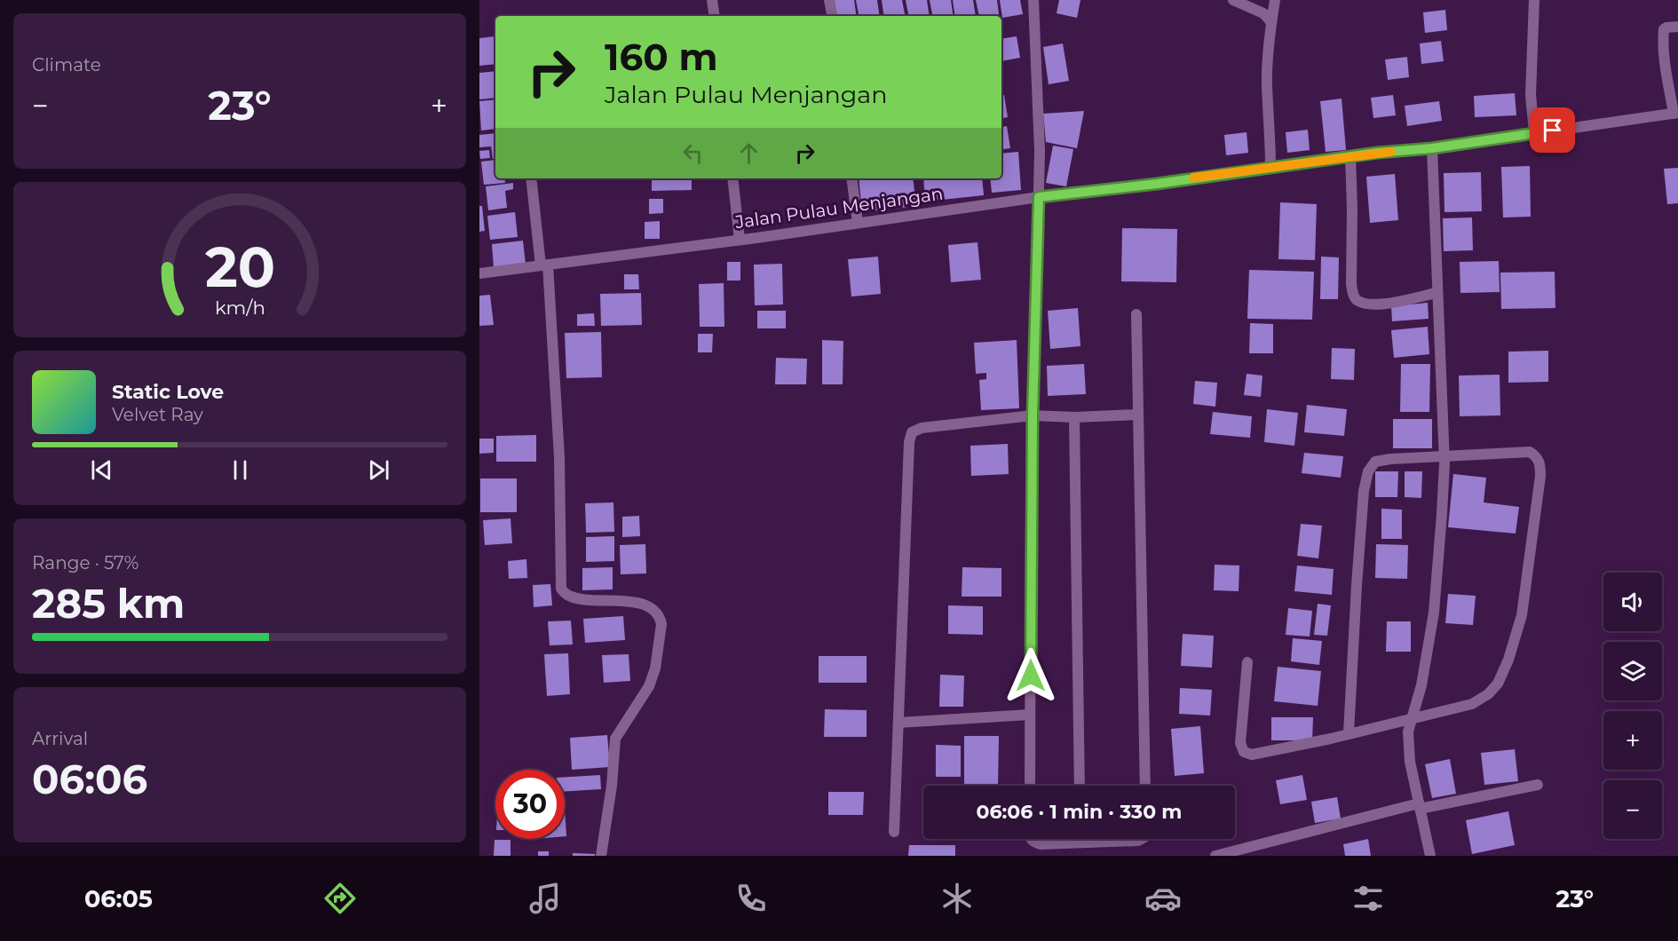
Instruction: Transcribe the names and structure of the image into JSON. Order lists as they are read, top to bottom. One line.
{"streets":{"street":["Jalan Pulau Menjangan"]},"page":{"tile":["Climate",["Range · 57%","285 km"],["Arrival","06:06"]],"turn":["160 m","Jalan Pulau Menjangan"],"heat":["−","23°","+"],"song":["Static Love","Velvet Ray"],"map_buttons":["+","−"],"limit":"30","trip":"06:06 · 1 min · 330 m","tabs":["06:05","23°"],"gauge":["20","km/h"]}}
